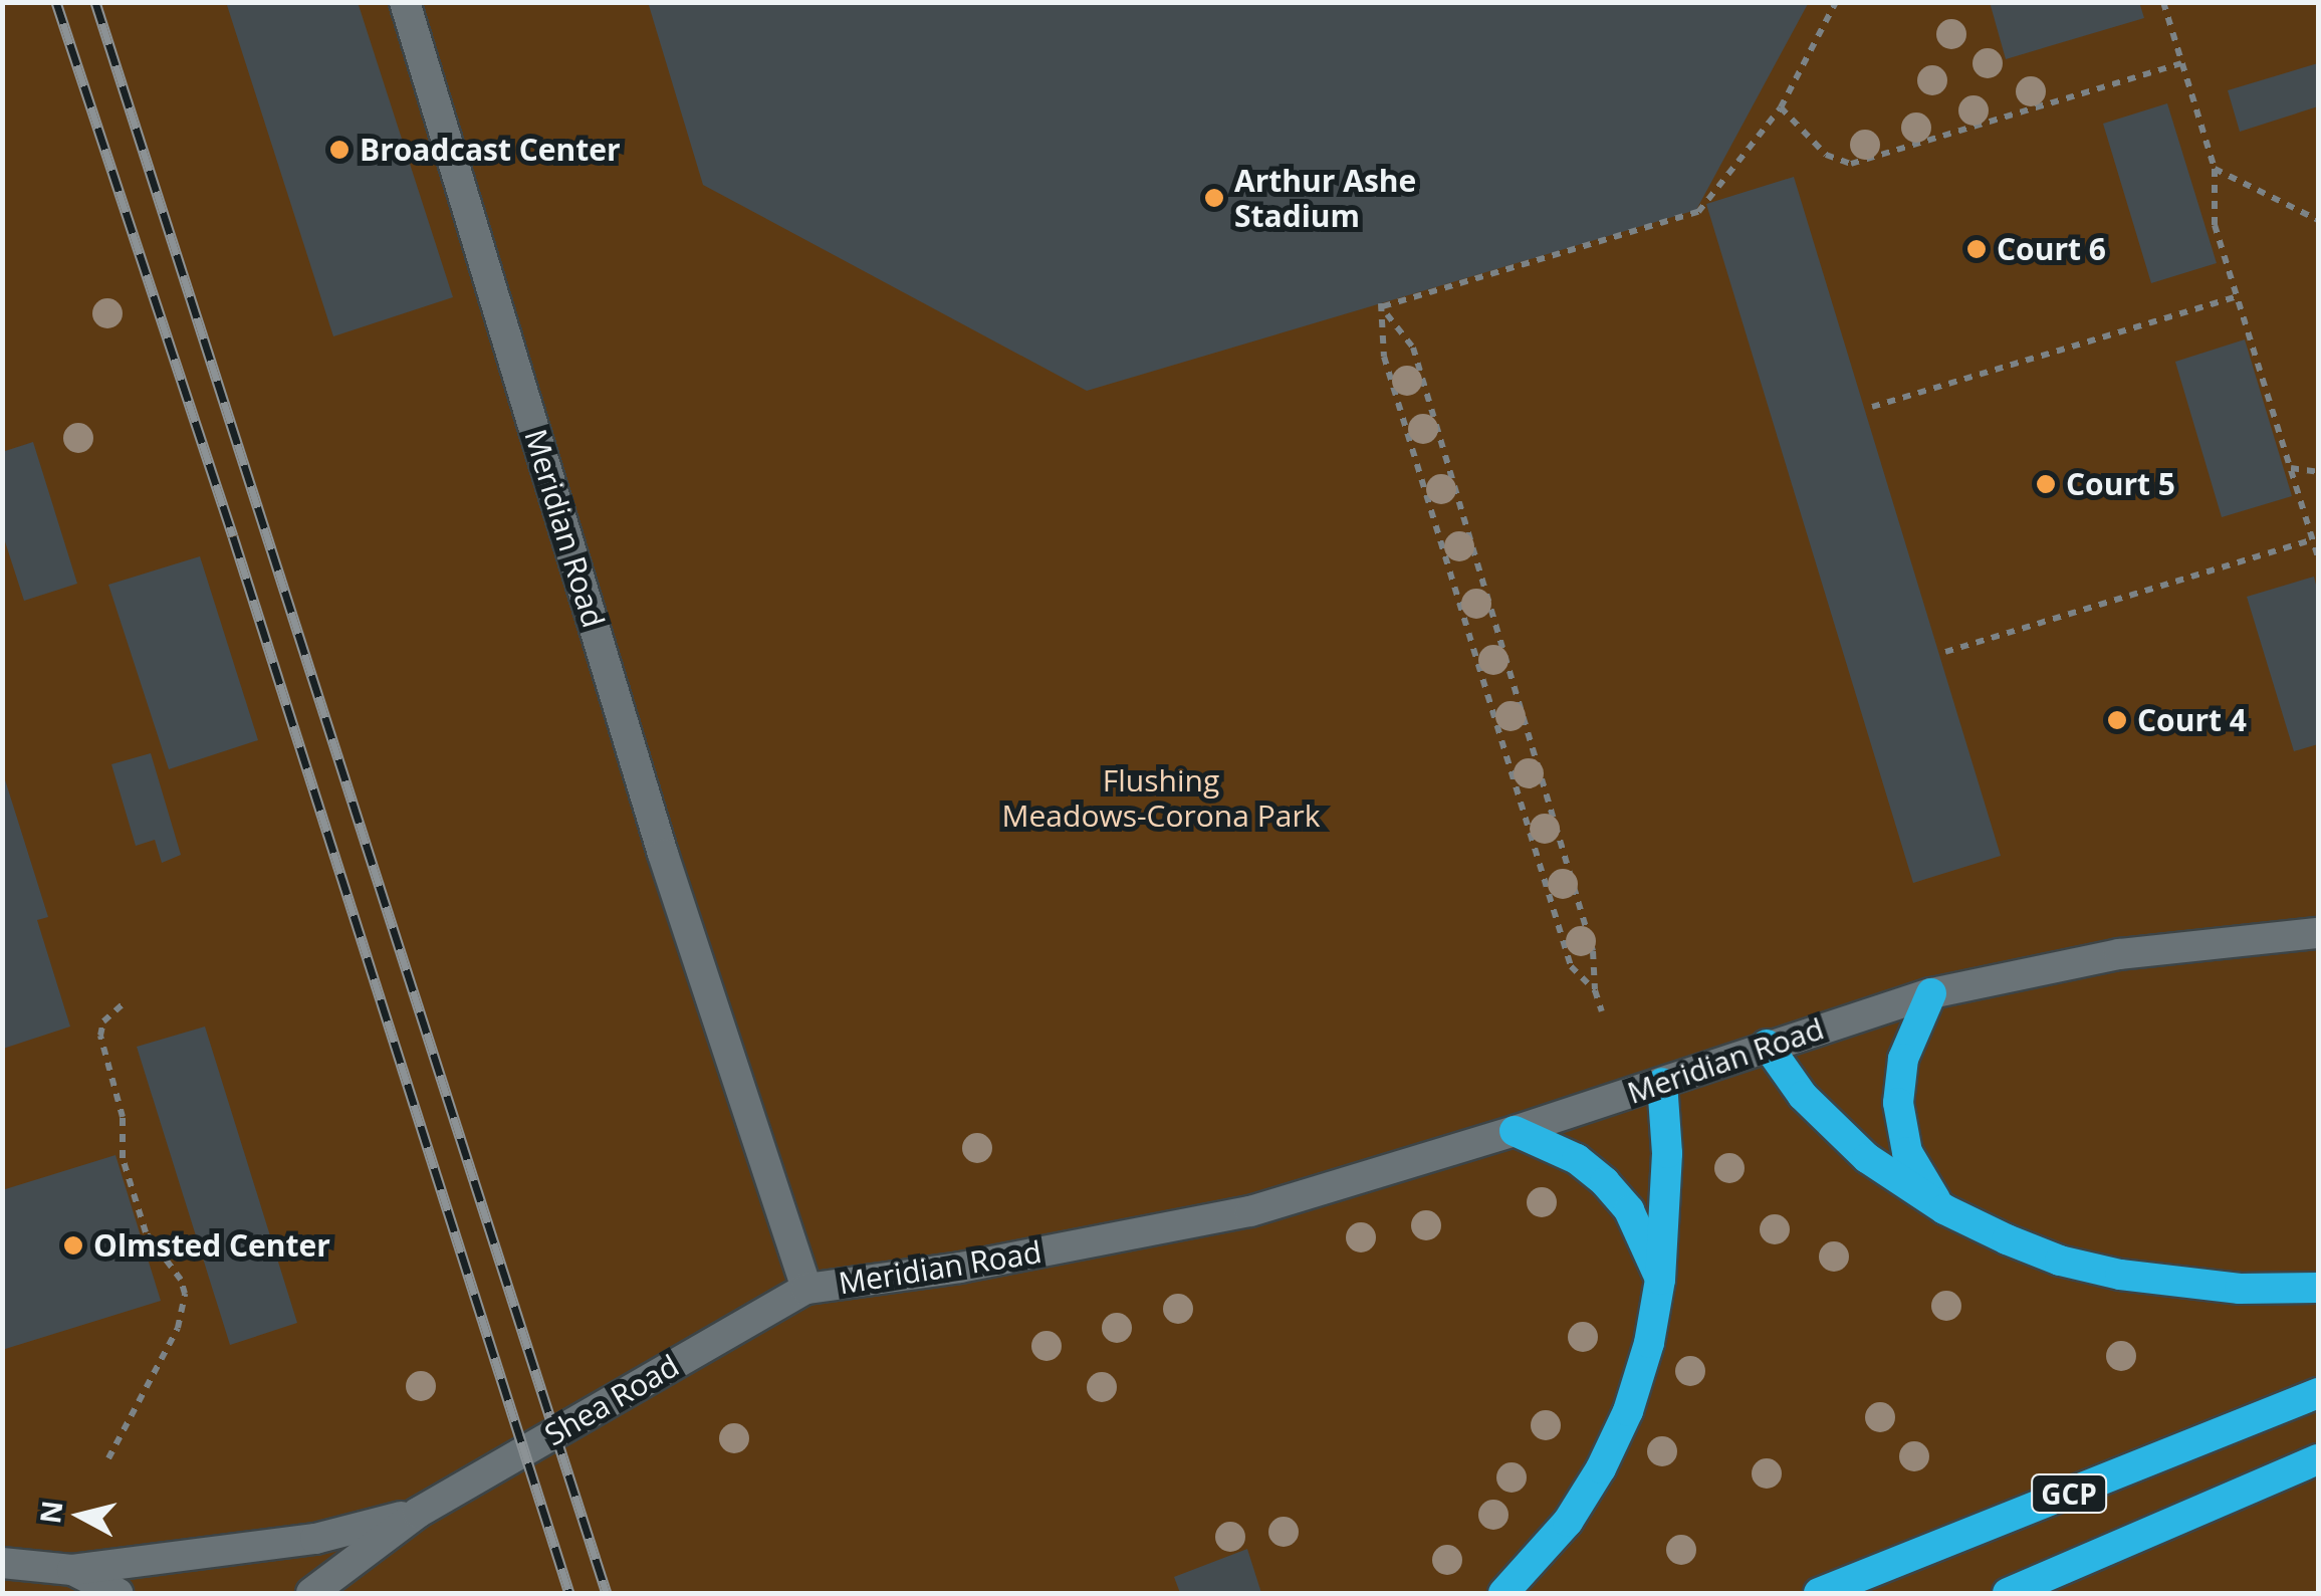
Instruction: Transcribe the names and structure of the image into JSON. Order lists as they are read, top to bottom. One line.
{"streets":{"highway":["GCP"],"street":["Meridian Road","Shea Road"]},"crossings":[["Meridian Road","Shea Road"]],"parks":["Flushing Meadows-Corona Park"],"places":["Broadcast Center","Arthur Ashe Stadium","Court 6","Court 5","Court 4","Olmsted Center"],"north":"left"}
